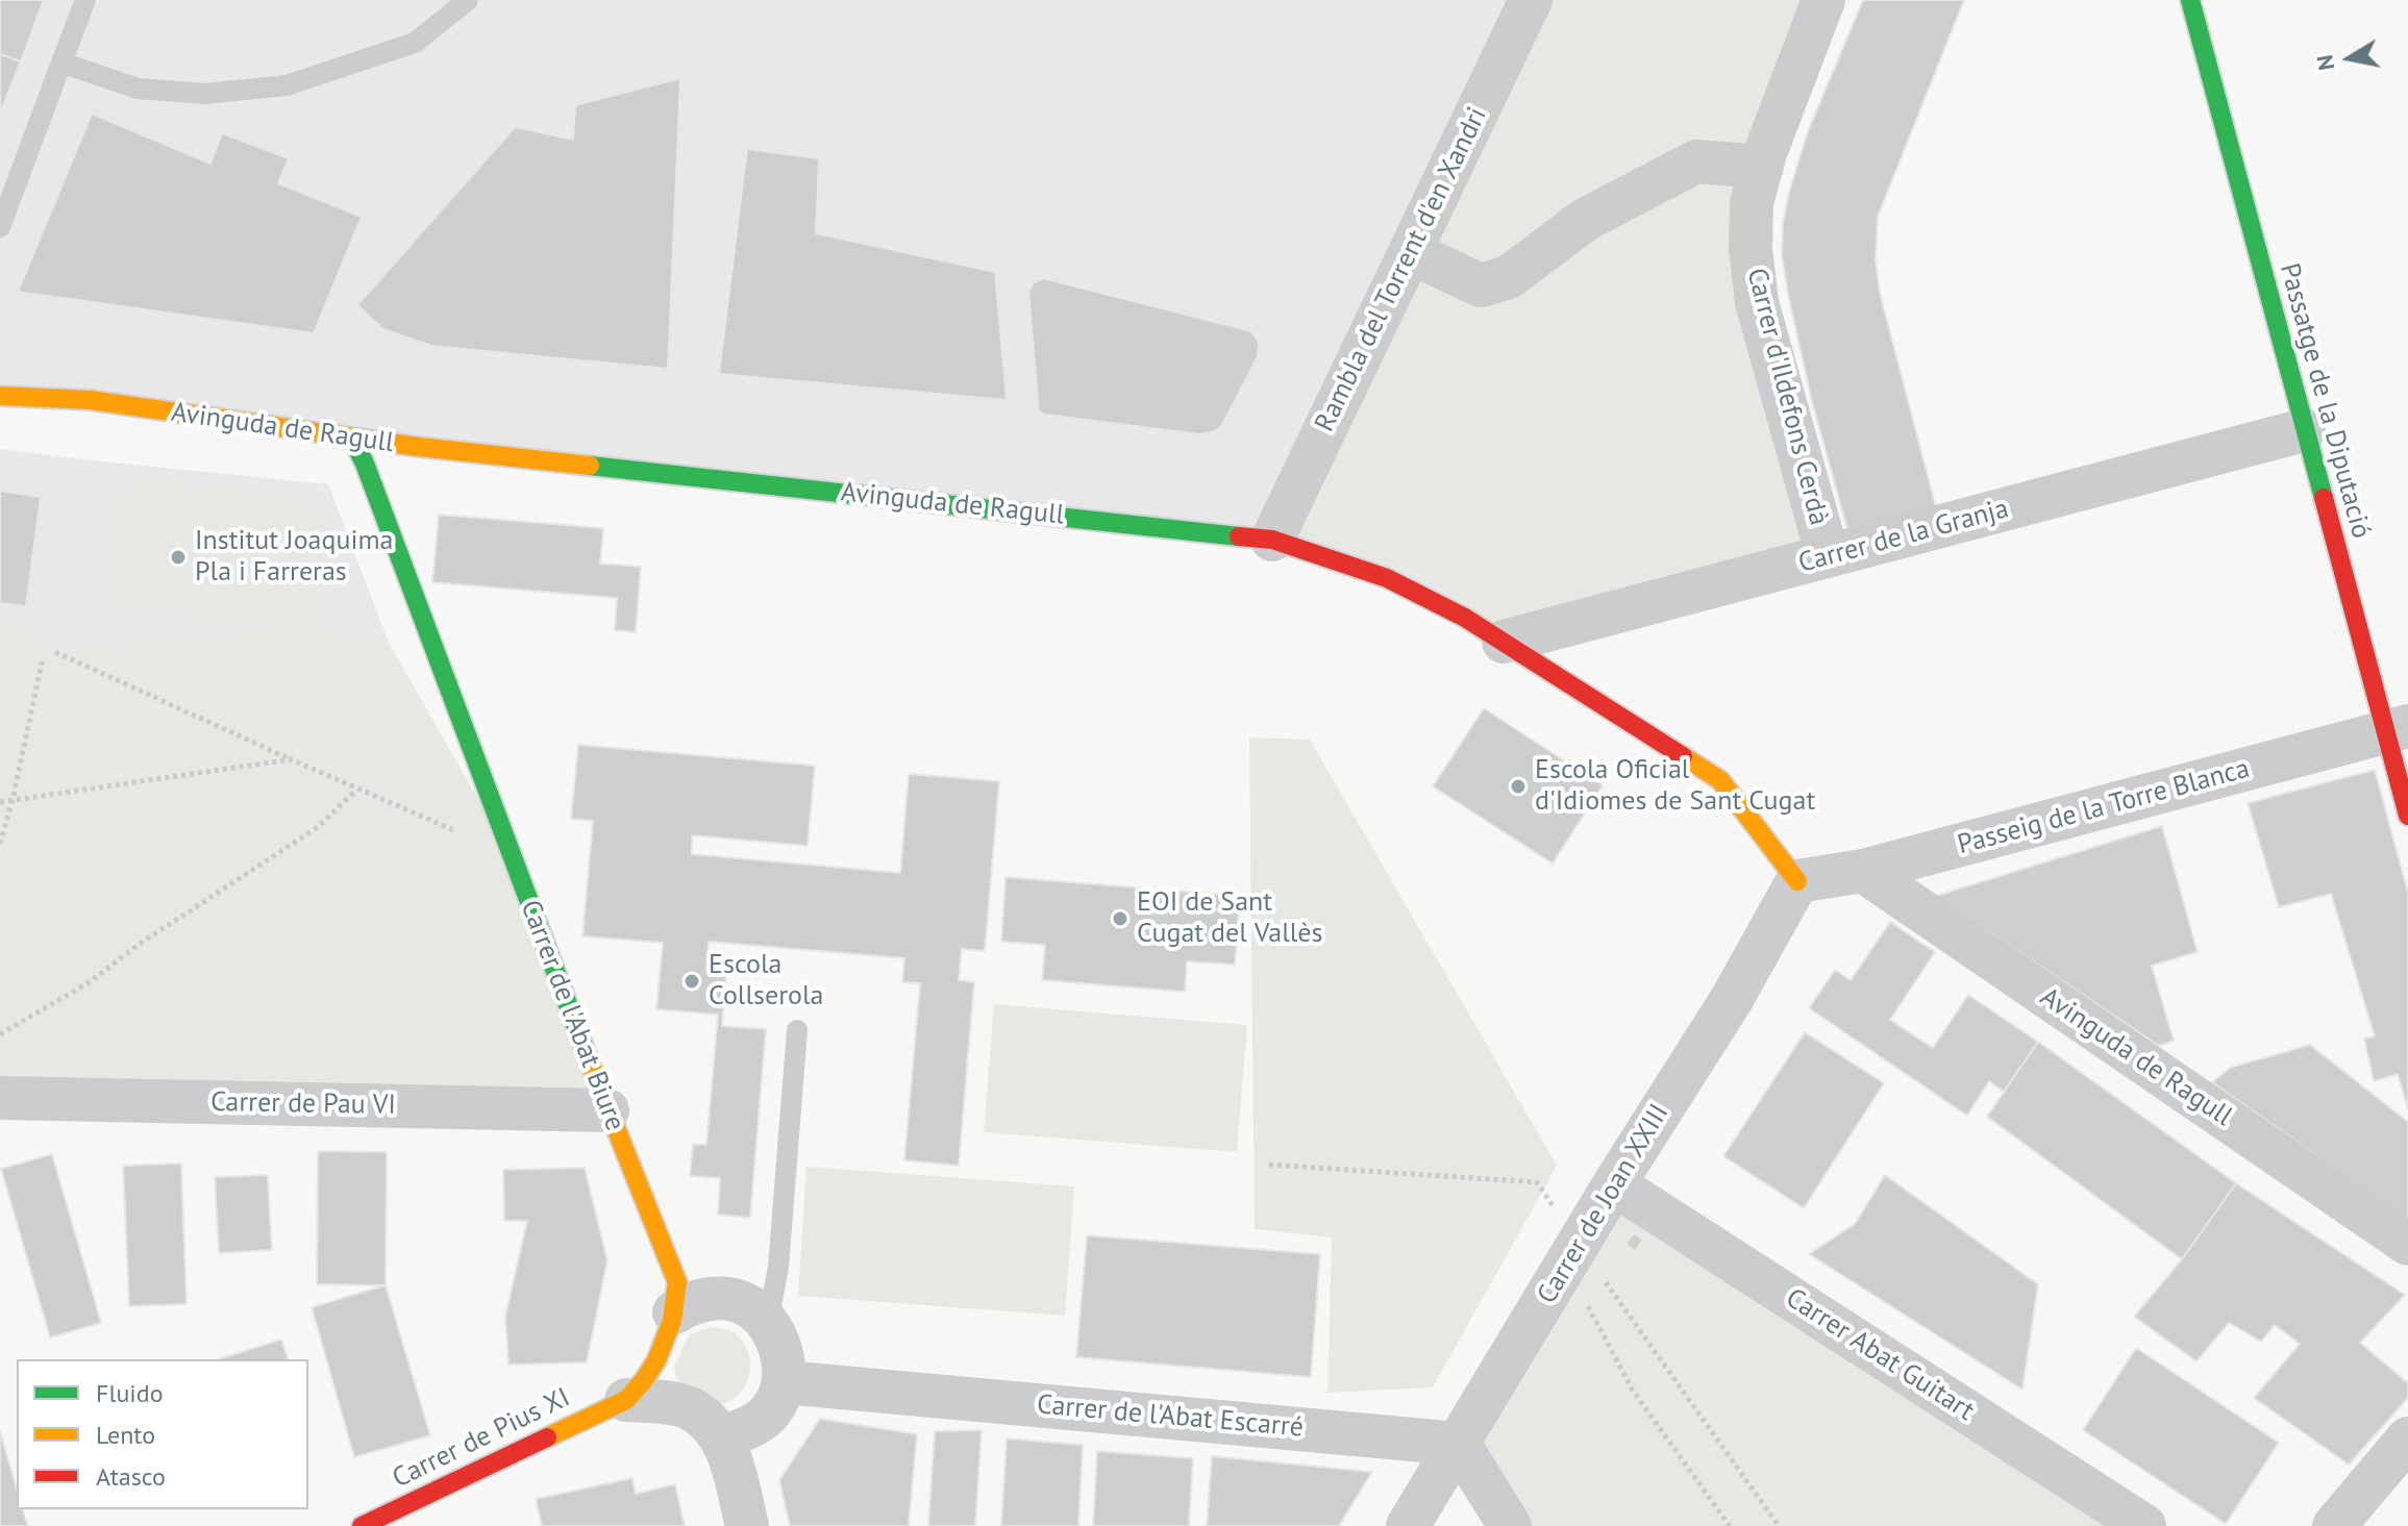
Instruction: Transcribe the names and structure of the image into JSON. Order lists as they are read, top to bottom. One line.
{"streets":{"street":["Rambla del Torrent d'en Xandri","Carrer d'Ildefons Cerdà","Passatge de la Diputació","Avinguda de Ragull","Carrer de la Granja","Passeig de la Torre Blanca","Carrer de l'Abat Biure","Carrer de Pau VI","Carrer de Joan XXIII","Carrer Abat Guitart","Carrer de l'Abat Escarré","Carrer de Pius XI"]},"crossings":[["Rambla del Torrent d'en Xandri","Avinguda de Ragull"],["Carrer d'Ildefons Cerdà","Carrer de la Granja"],["Passatge de la Diputació","Carrer de la Granja"],["Passatge de la Diputació","Passeig de la Torre Blanca"],["Avinguda de Ragull","Carrer de la Granja"],["Avinguda de Ragull","Passeig de la Torre Blanca"],["Avinguda de Ragull","Carrer de l'Abat Biure"],["Avinguda de Ragull","Carrer de Joan XXIII"],["Passeig de la Torre Blanca","Carrer de Joan XXIII"],["Carrer de l'Abat Biure","Carrer de Pau VI"],["Carrer de l'Abat Biure","Carrer de Pius XI"],["Carrer de Joan XXIII","Carrer Abat Guitart"],["Carrer de Joan XXIII","Carrer de l'Abat Escarré"]],"places":["Institut Joaquima Pla i Farreras","Escola Oficial d'Idiomes de Sant Cugat","EOI de Sant Cugat del Vallès","Escola Collserola"],"legend":["Fluido","Lento","Atasco"],"north":"left"}
